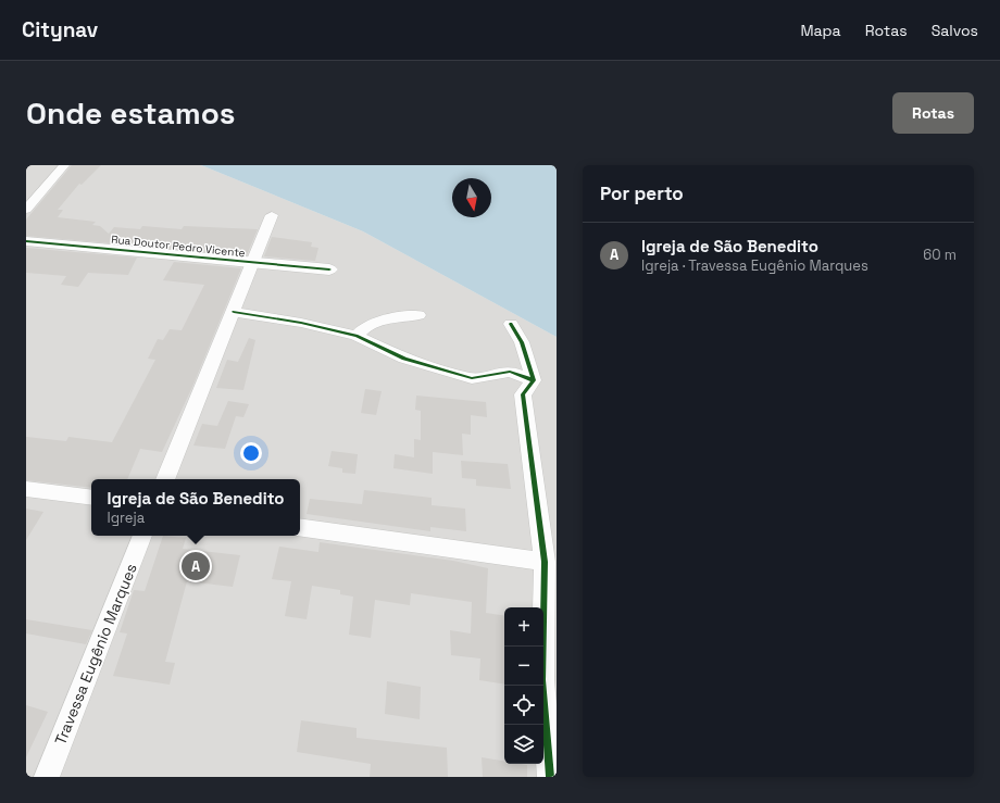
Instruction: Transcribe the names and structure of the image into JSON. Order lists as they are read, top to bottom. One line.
{"streets":{"street":["Rua Doutor Pedro Vicente","Travessa Eugênio Marques"]},"north":"bottom","page":{"header":"Citynav","nav":["Mapa","Rotas","Salvos"],"buttons":"Rotas","title":"Onde estamos","heading":"Por perto","list":[{"mark":"A","name":"Igreja de São Benedito","note":"Igreja · Travessa Eugênio Marques","value":"60 m"}],"popup":["Igreja de São Benedito","Igreja"],"pins":"A","map_buttons":["+","−"]}}
